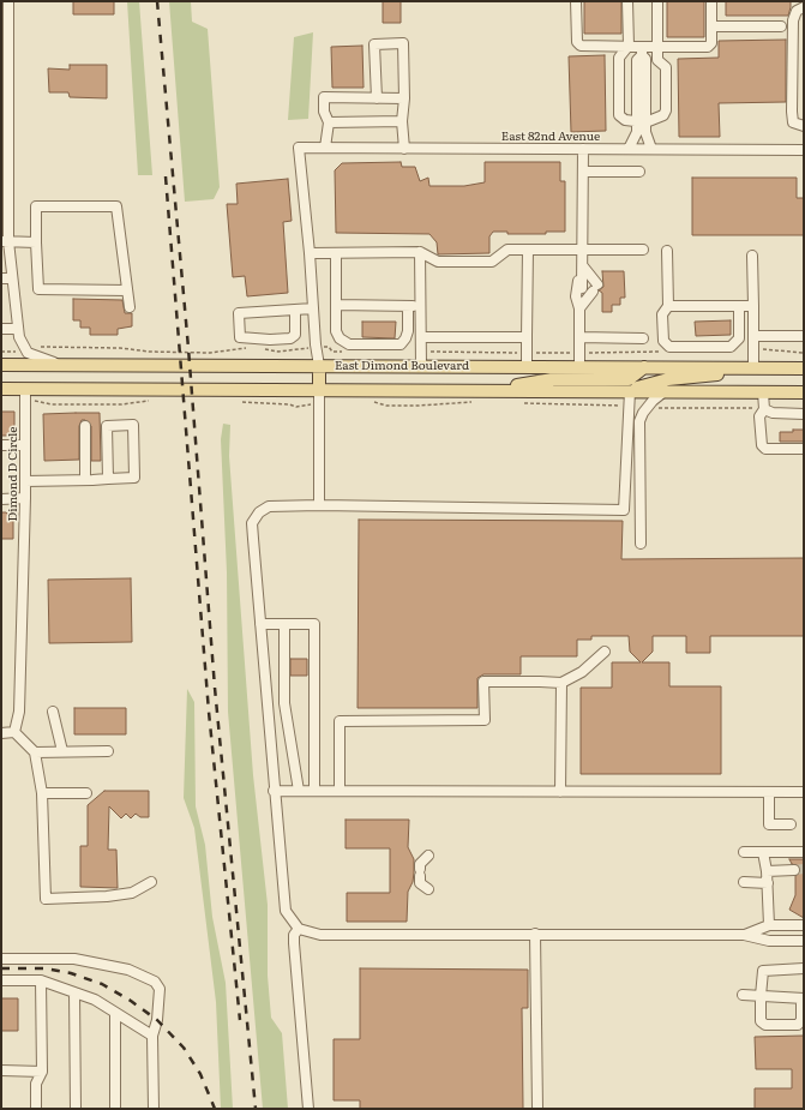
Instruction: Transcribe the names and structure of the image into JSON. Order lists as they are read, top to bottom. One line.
{"streets":{"main road":["East Dimond Boulevard"],"street":["East 82nd Avenue","Dimond D Circle"]},"crossings":[["East Dimond Boulevard","Dimond D Circle"]]}
